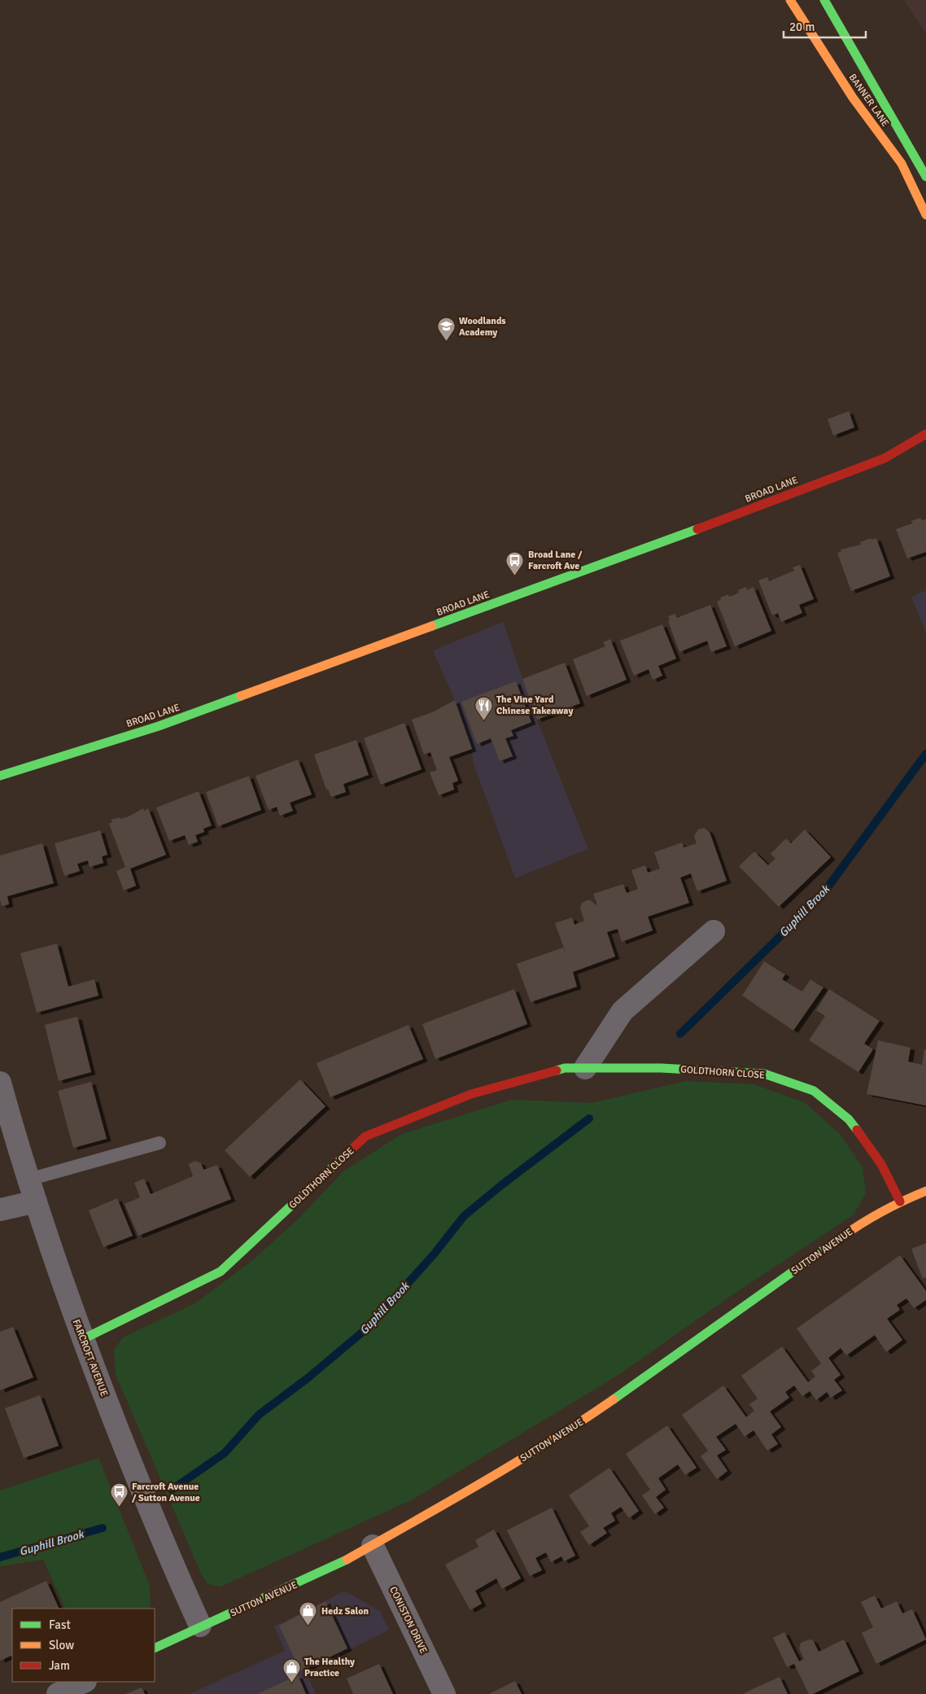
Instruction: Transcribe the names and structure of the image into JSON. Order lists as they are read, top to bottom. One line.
{"streets":{"street":["BANNER LANE","BROAD LANE","GOLDTHORN CLOSE","SUTTON AVENUE","FARCROFT AVENUE","CONISTON DRIVE"]},"crossings":[["GOLDTHORN CLOSE","SUTTON AVENUE"],["GOLDTHORN CLOSE","FARCROFT AVENUE"],["SUTTON AVENUE","FARCROFT AVENUE"],["SUTTON AVENUE","CONISTON DRIVE"]],"water":["Guphill Brook"],"places":{"school or university":["Woodlands Academy"],"bus stop":["Broad Lane / Farcroft Ave","Farcroft Avenue / Sutton Avenue"],"restaurant":["The Vine Yard Chinese Takeaway"],"shop":["Hedz Salon","The Healthy Practice"]},"legend":["Fast","Slow","Jam"],"scale_bar":"20 m"}
